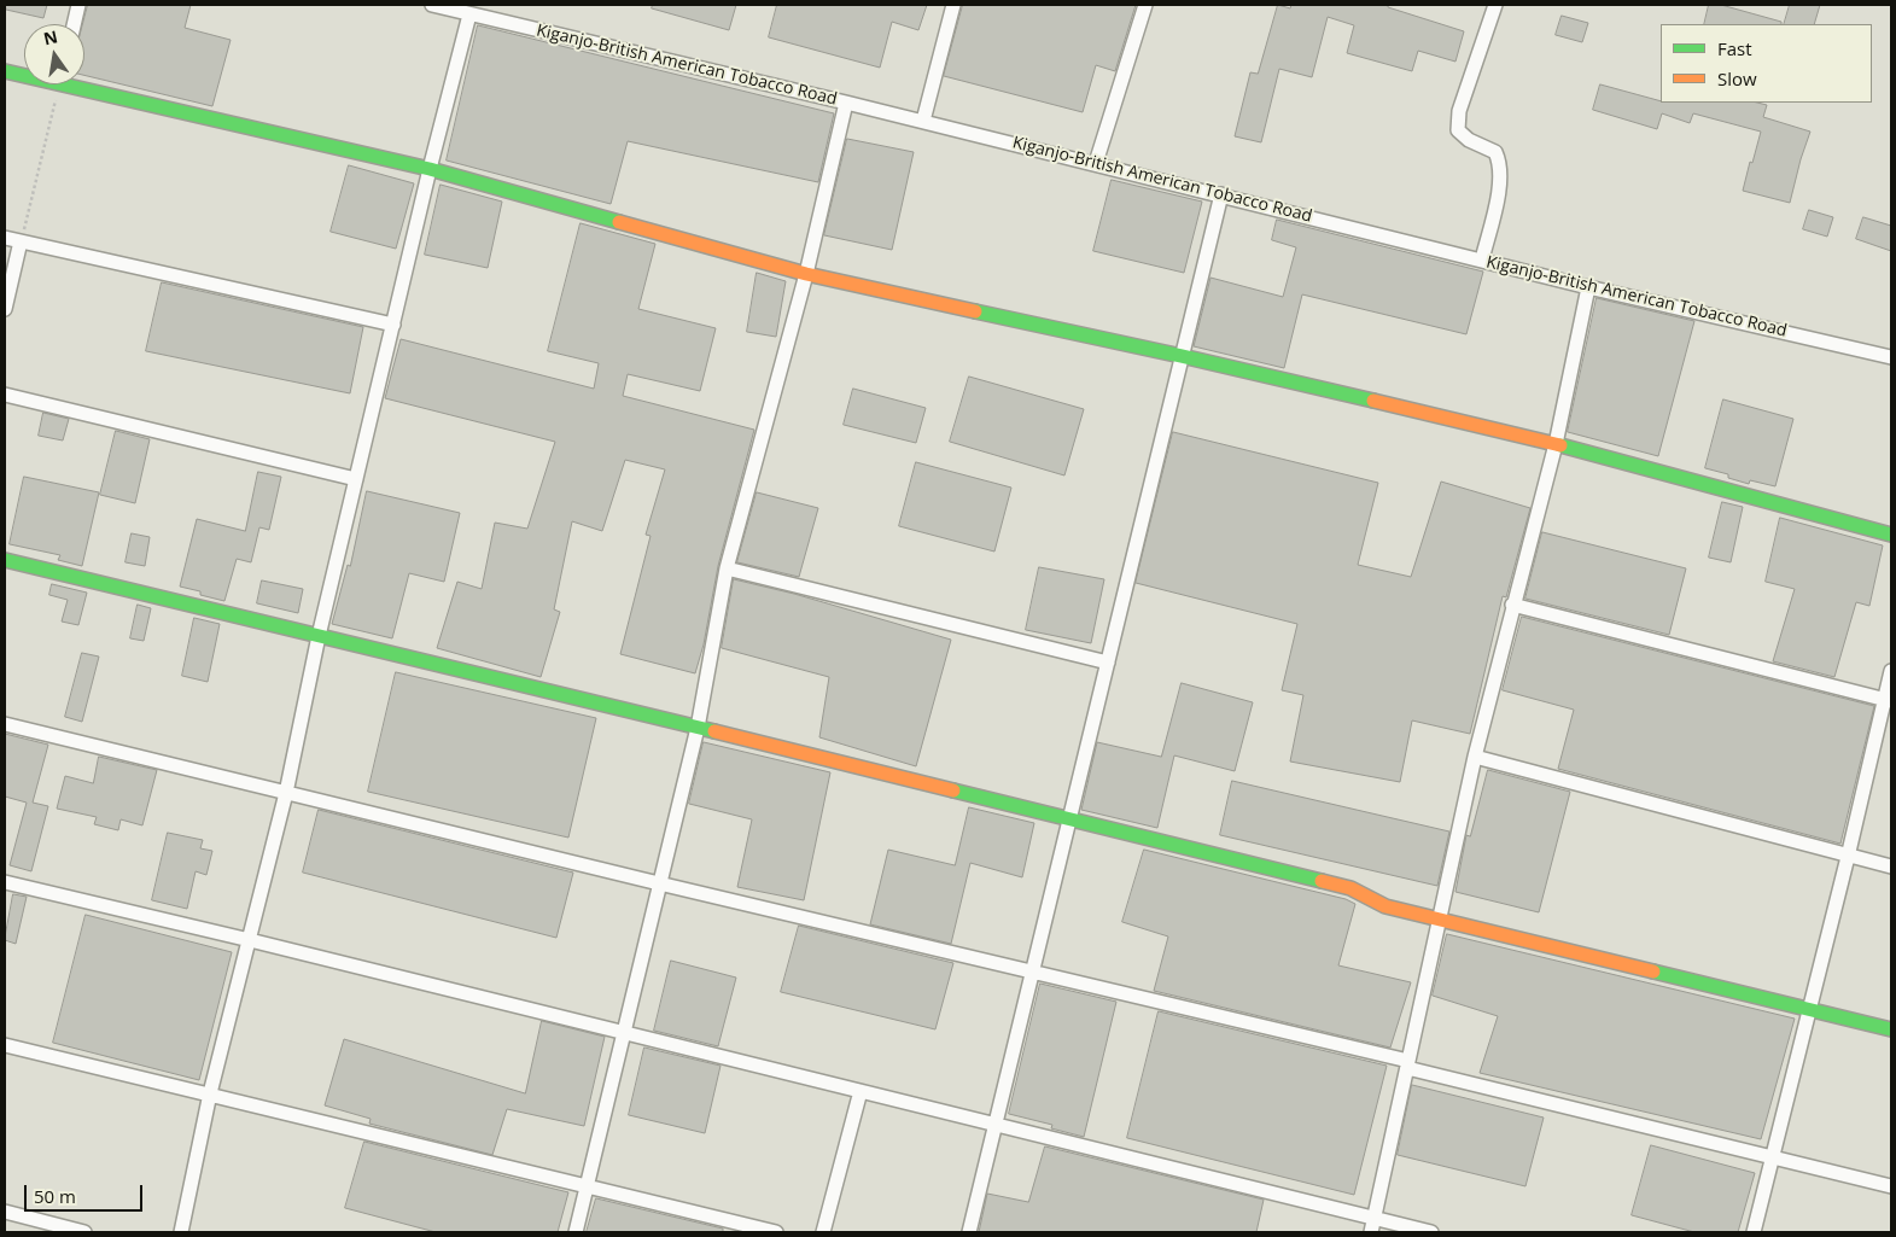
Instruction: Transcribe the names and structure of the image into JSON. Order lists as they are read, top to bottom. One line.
{"streets":{"street":["Kiganjo-British American Tobacco Road"]},"legend":["Fast","Slow"],"scale_bar":"50 m","north":"top"}
